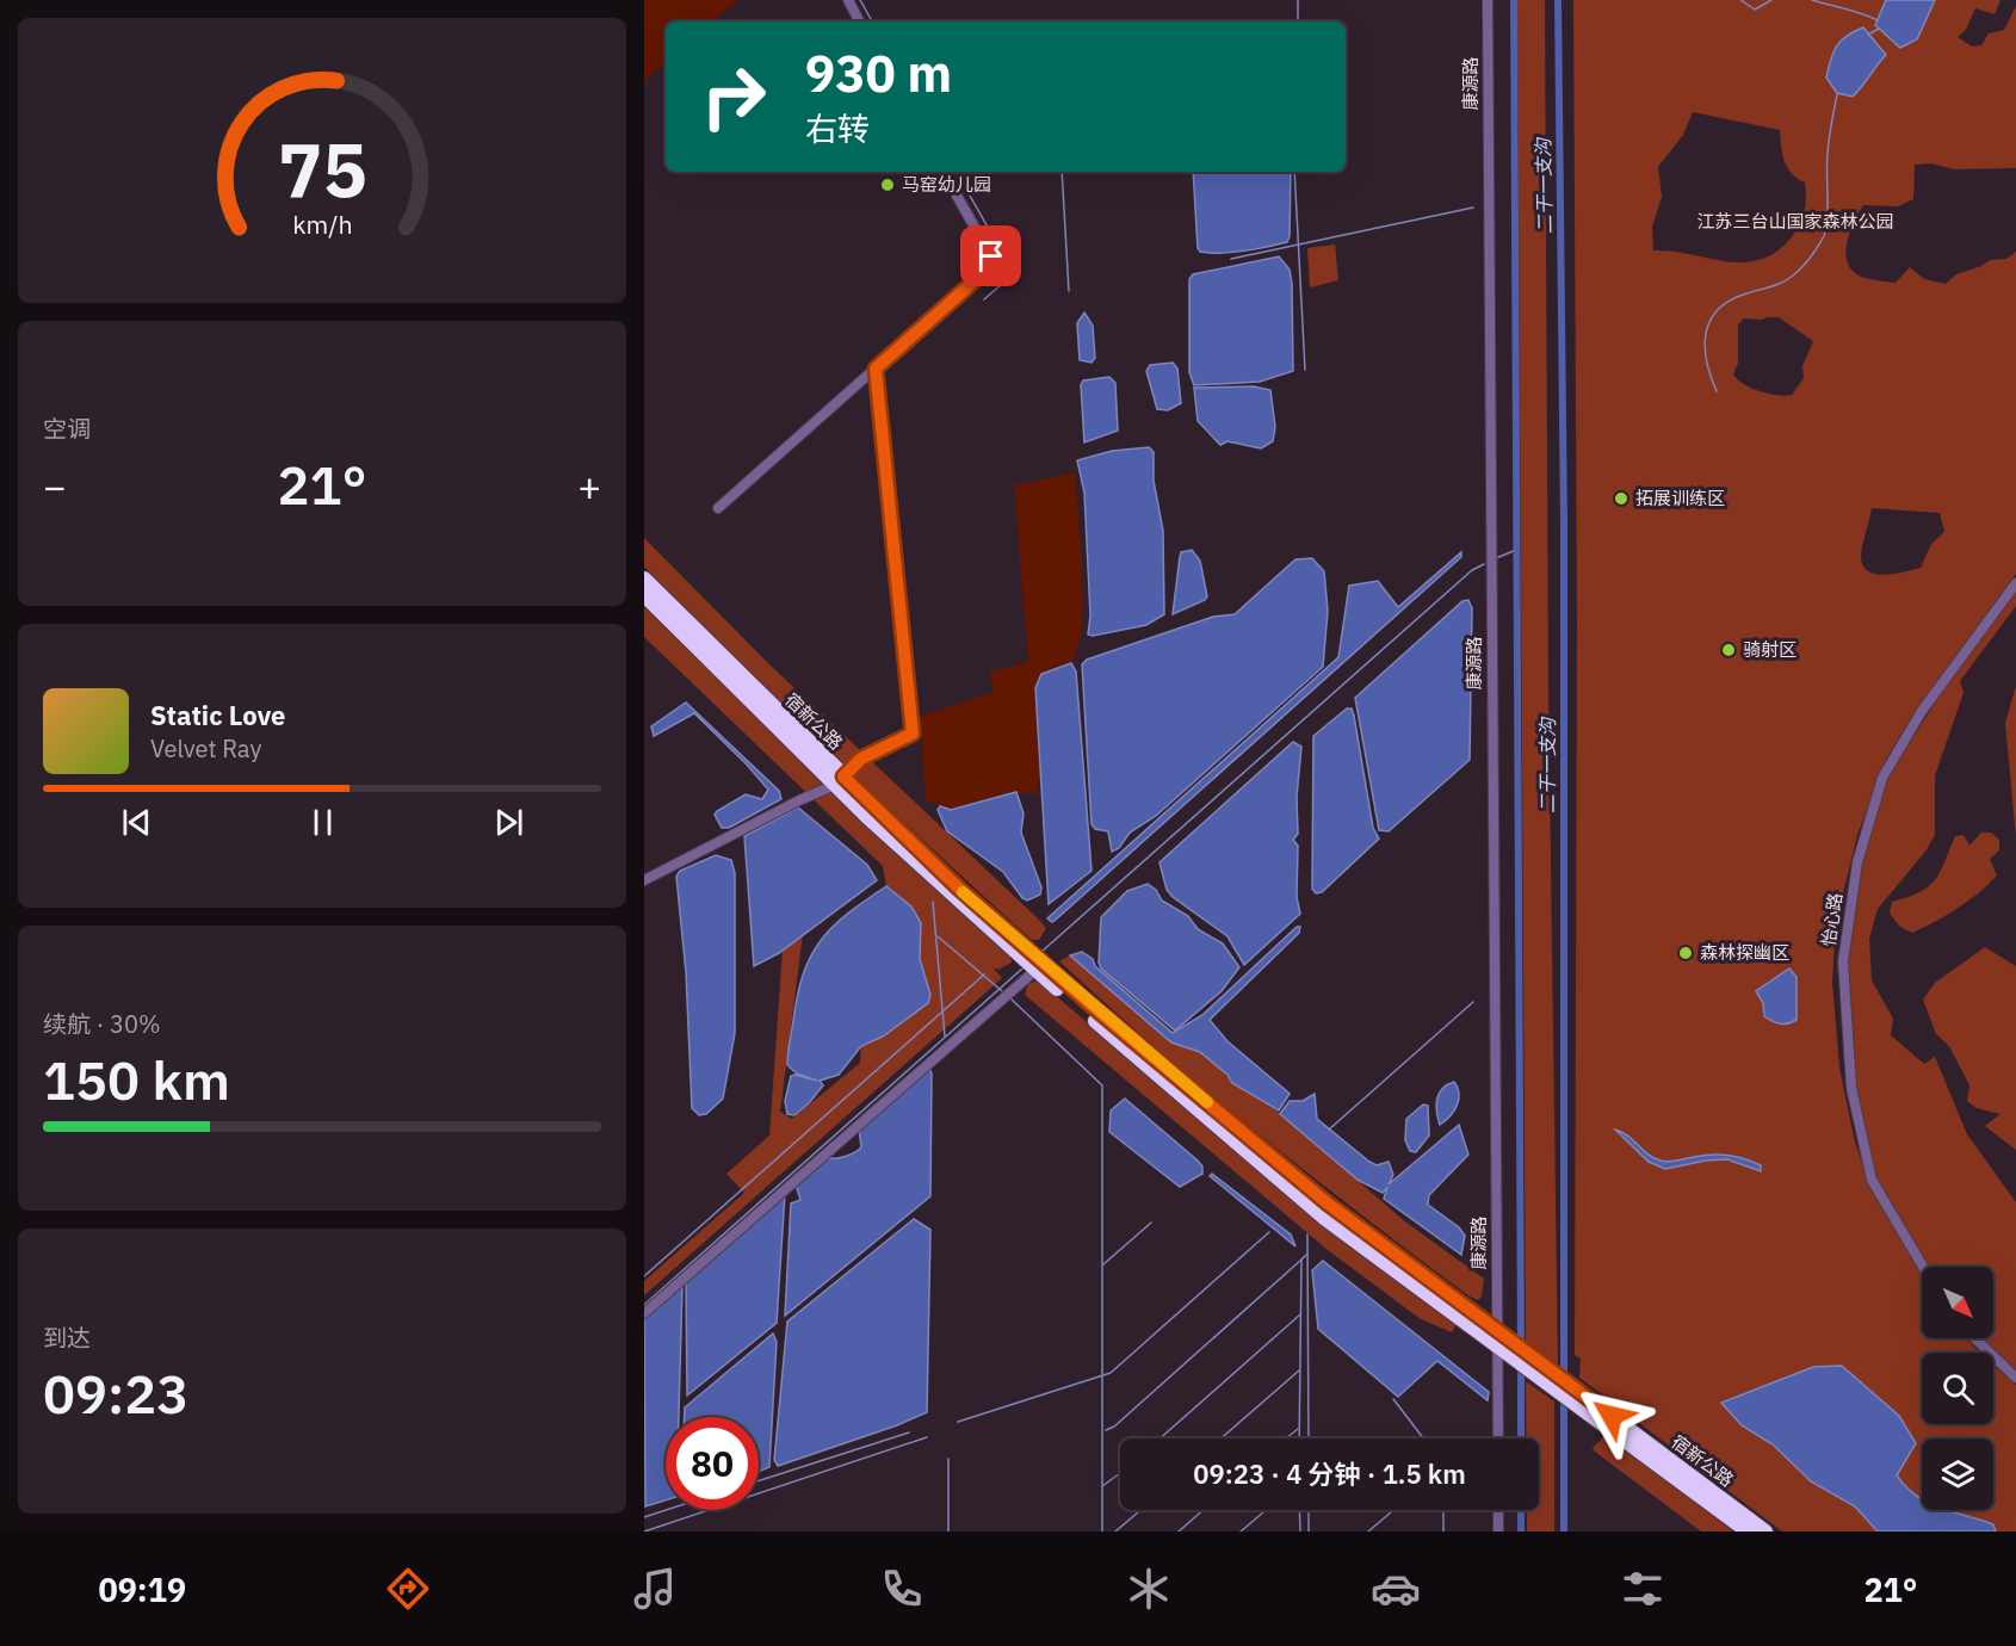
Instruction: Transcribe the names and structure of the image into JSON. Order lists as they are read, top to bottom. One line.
{"streets":{"highway":["宿新公路"],"street":["康源路","怡心路"]},"crossings":[["康源路","宿新公路"]],"water":["二干一支沟"],"parks":["江苏三台山国家森林公园"],"places":["马窑幼儿园","拓展训练区","骑射区","森林探幽区"],"north":"bottom right","page":{"turn":["930 m","右转"],"tile":["空调",["续航 · 30%","150 km"],["到达","09:23"]],"heat":["−","21°","+"],"song":["Static Love","Velvet Ray"],"limit":"80","trip":"09:23 · 4 分钟 · 1.5 km","tabs":["09:19","21°"],"gauge":["75","km/h"]}}
